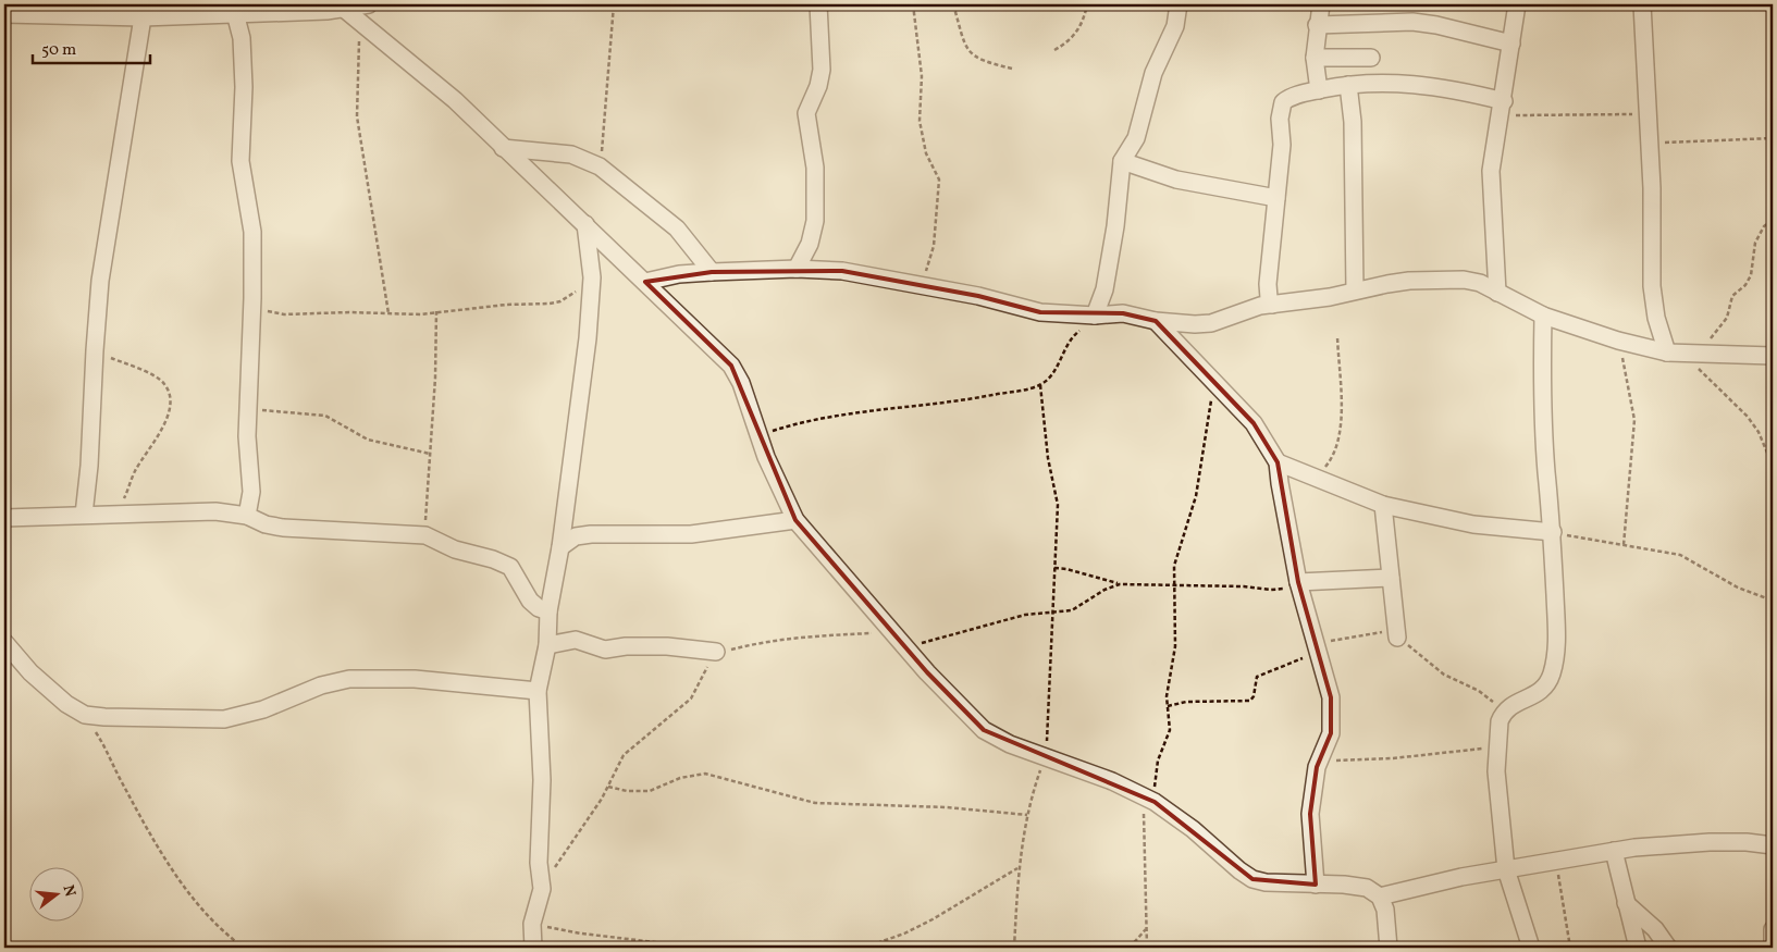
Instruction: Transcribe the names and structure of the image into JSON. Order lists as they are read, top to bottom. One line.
{"scale_bar":"50 m","north":"right"}
